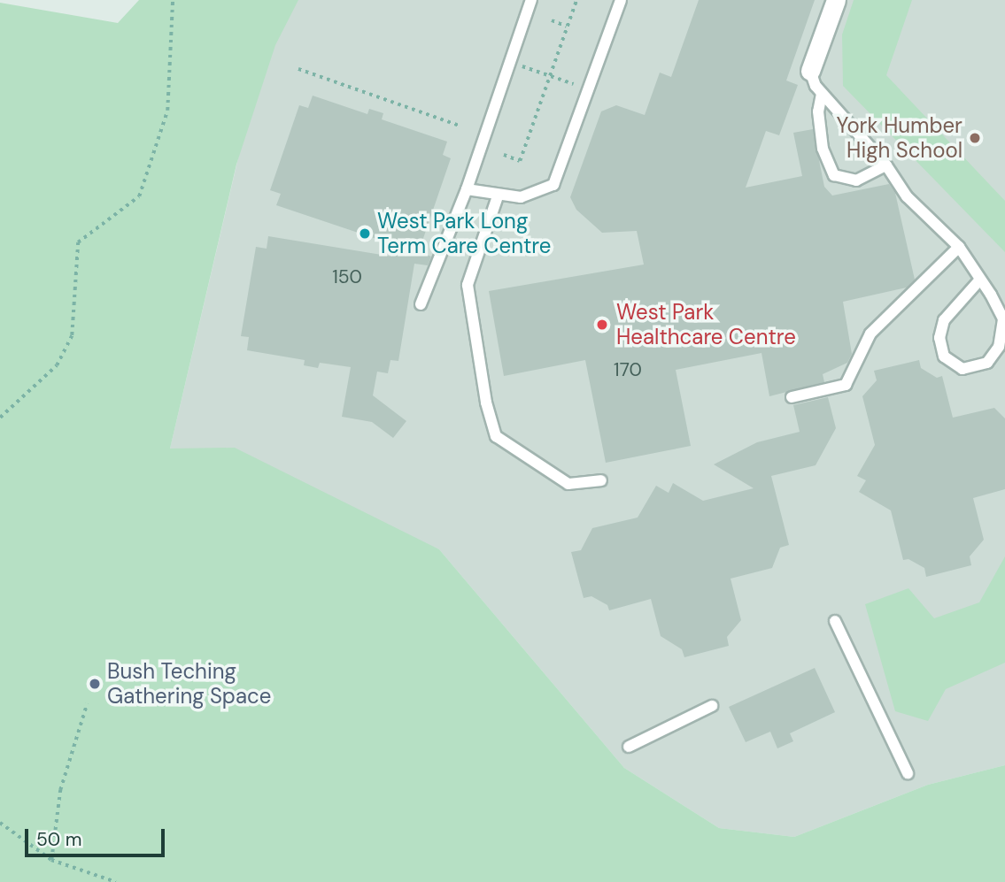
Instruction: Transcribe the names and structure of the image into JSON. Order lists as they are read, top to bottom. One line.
{"places":["York Humber High School","West Park Long Term Care Centre","West Park Healthcare Centre","Bush Teching Gathering Space"],"house_numbers":["150","170"],"scale_bar":"50 m"}
